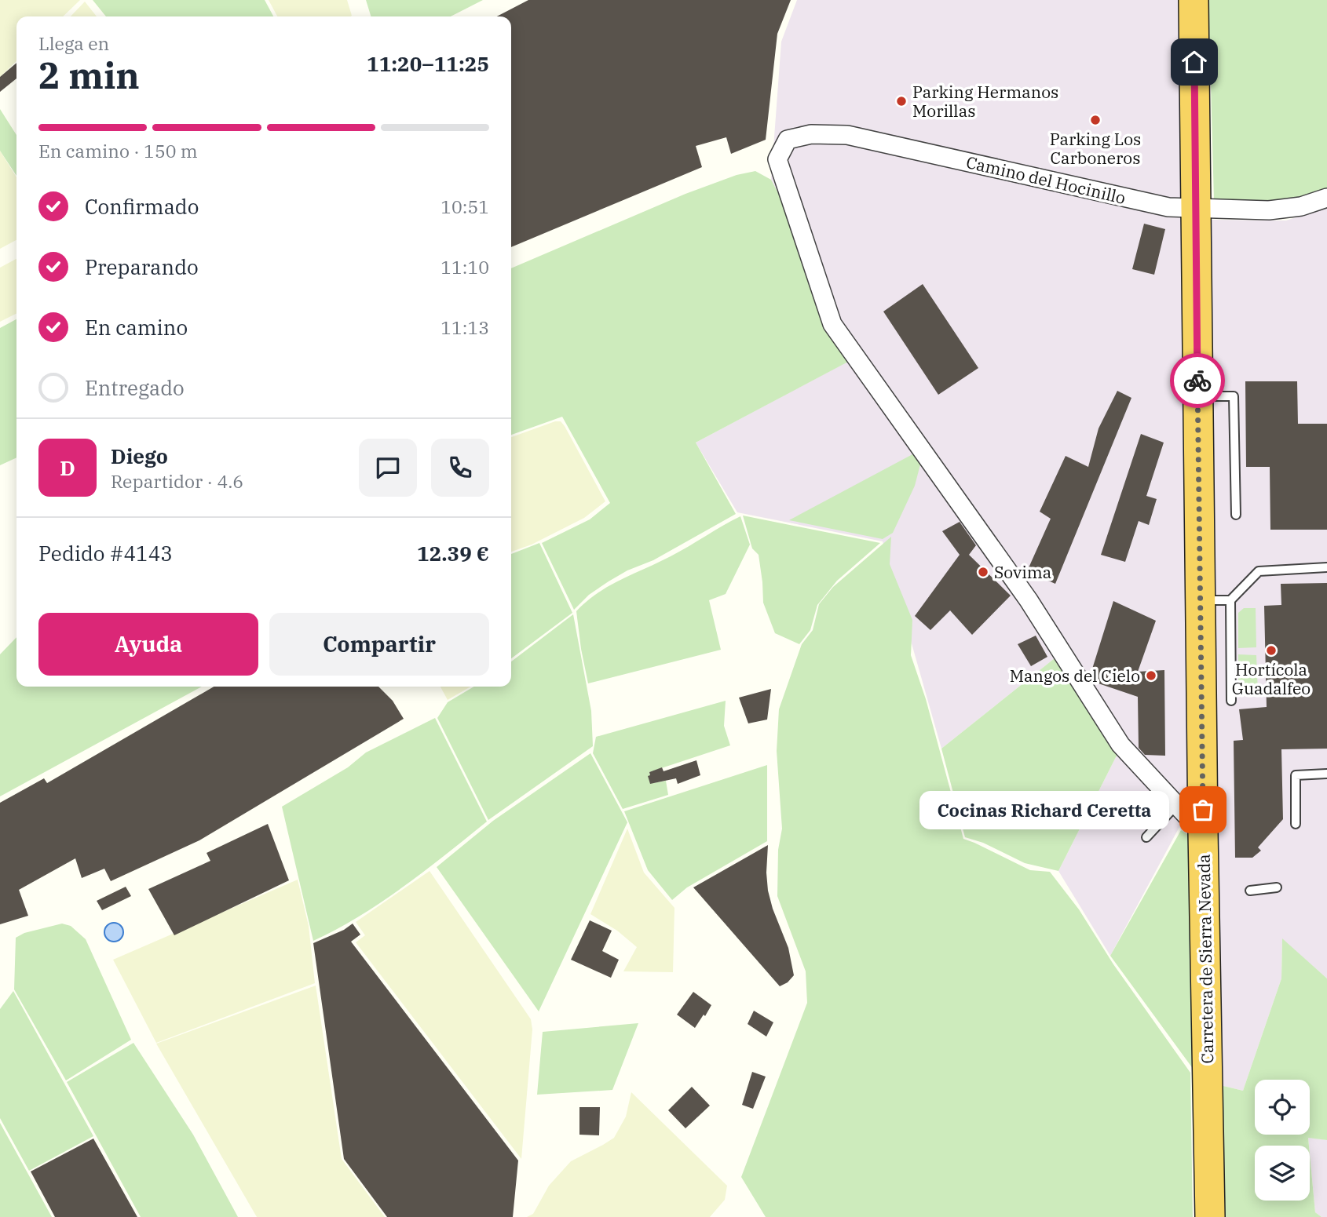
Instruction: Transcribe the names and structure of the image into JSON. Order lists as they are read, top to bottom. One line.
{"streets":{"highway":["Carretera de Sierra Nevada"],"street":["Camino del Hocinillo"]},"crossings":[["Camino del Hocinillo","Carretera de Sierra Nevada"]],"places":["Parking Hermanos Morillas","Parking Los Carboneros","Sovima","Hortícola Guadalfeo","Mangos del Cielo","Cocinas Richard Ceretta"],"page":{"heading":["2 min","Llega en","11:20–11:25"],"panel":["Diego","Repartidor · 4.6","Pedido #4143","12.39 €"],"bar":"En camino · 150 m","list":[["Confirmado","10:51"],["Preparando","11:10"],["En camino","11:13"],"Entregado"],"round":"D","buttons":["Ayuda","Compartir"],"bubble":"Cocinas Richard Ceretta"}}
